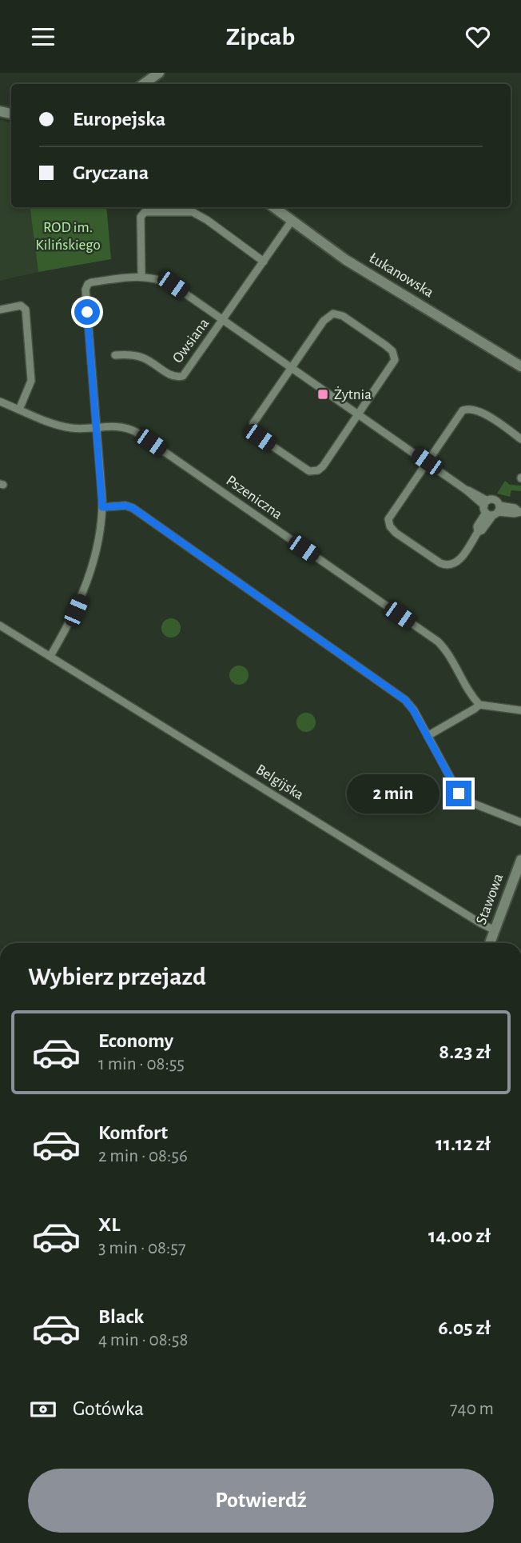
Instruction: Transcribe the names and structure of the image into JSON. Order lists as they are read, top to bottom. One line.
{"streets":{"street":["Łukanowska","Owsiana","Pszeniczna","Belgijska","Stawowa"]},"crossings":[["Łukanowska","Owsiana"],["Belgijska","Stawowa"]],"parks":["ROD im. Kilińskiego"],"places":{"transit":["Żytnia"]},"page":{"header":"Zipcab","banner":["Europejska","Gryczana"],"bubble":"2 min","heading":"Wybierz przejazd","list":[{"name":"Economy","note":"1 min · 08:55","value":"8.23 zł"},{"name":"Komfort","note":"2 min · 08:56","value":"11.12 zł"},{"name":"XL","note":"3 min · 08:57","value":"14.00 zł"},{"name":"Black","note":"4 min · 08:58","value":"6.05 zł"}],"pay":["Gotówka","740 m"],"buttons":"Potwierdź"}}
